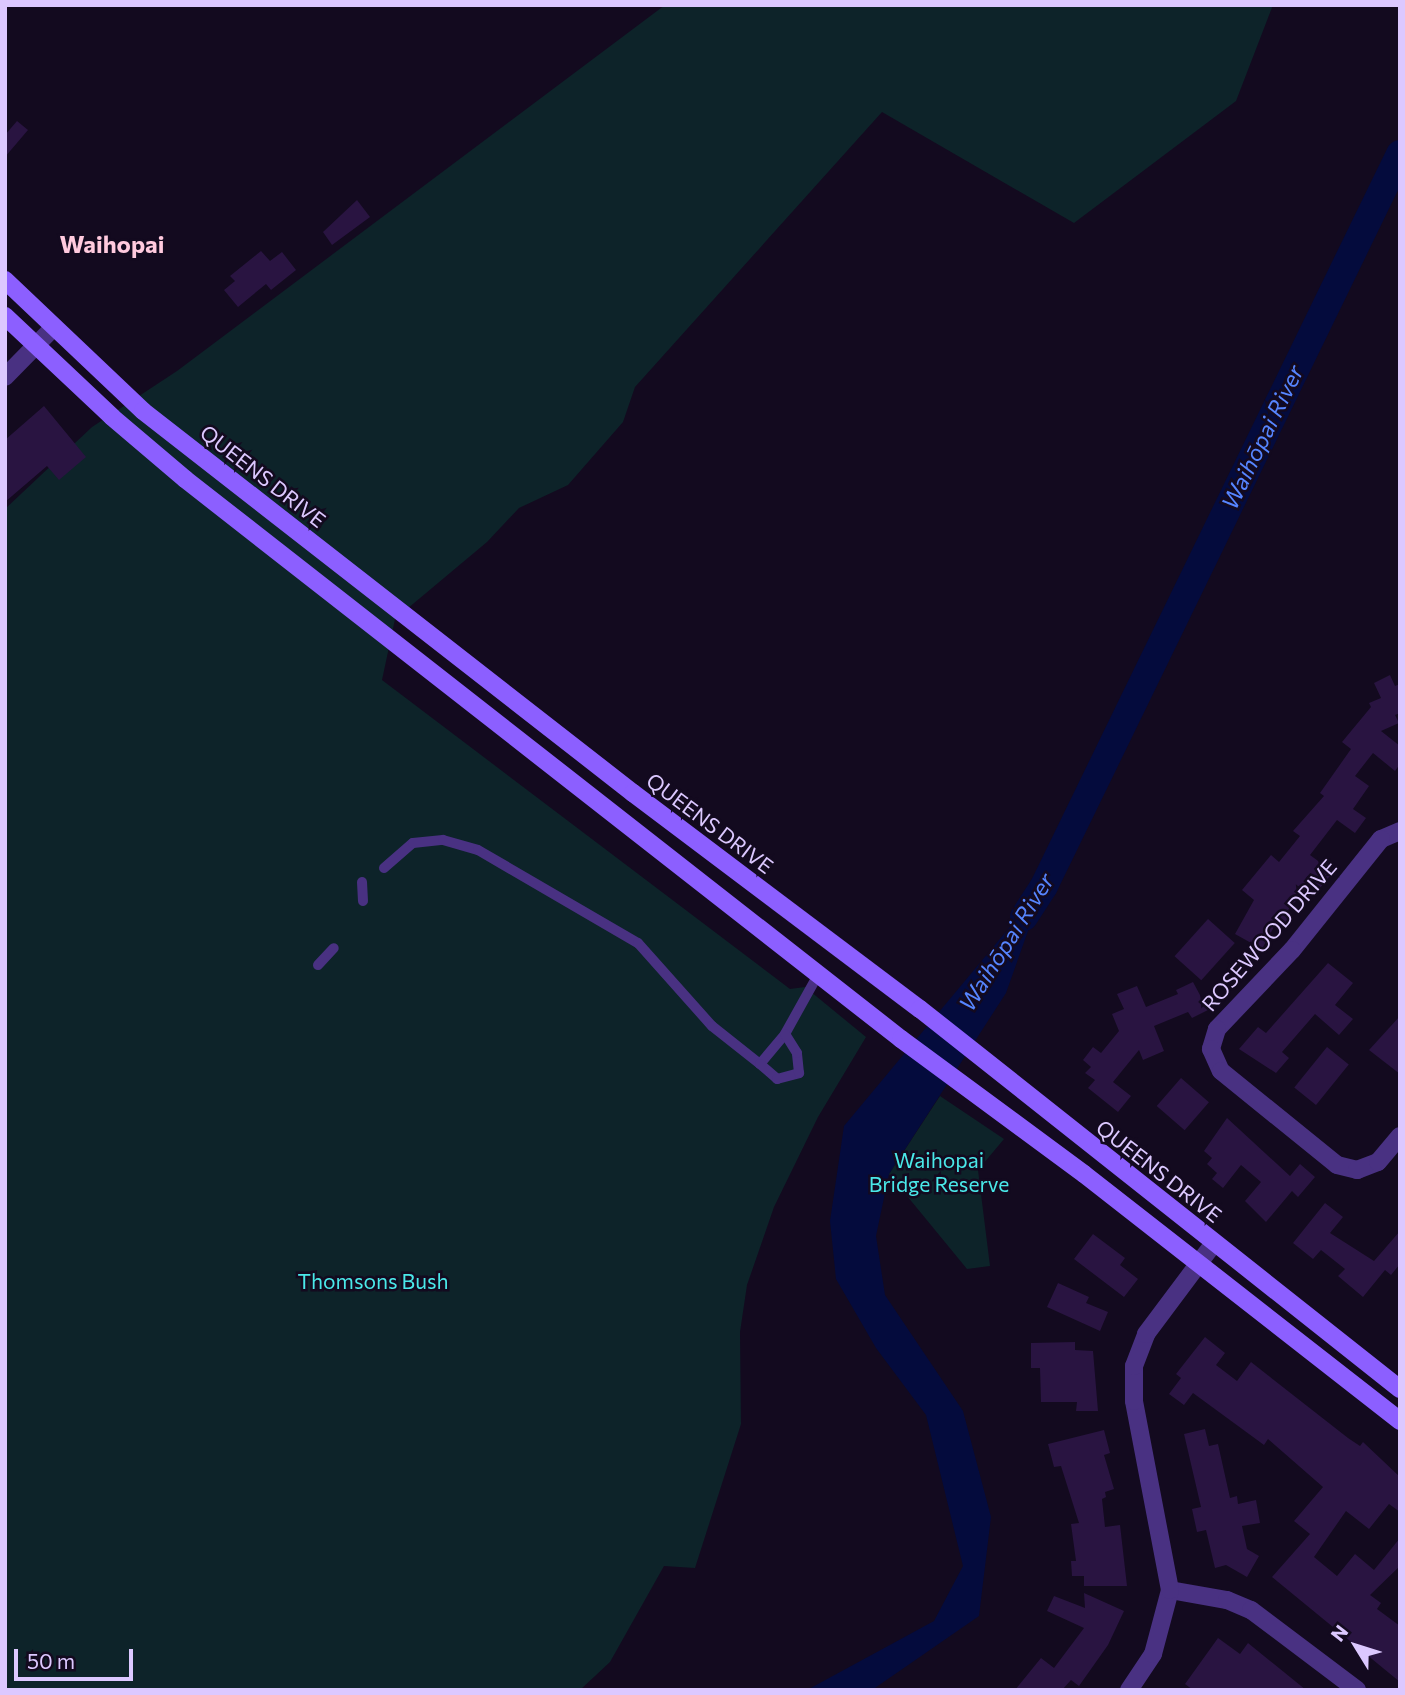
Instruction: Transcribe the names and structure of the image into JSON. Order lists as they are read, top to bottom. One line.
{"streets":{"main road":["QUEENS DRIVE"],"street":["ROSEWOOD DRIVE"]},"districts":["Waihopai"],"water":["Waihōpai River"],"parks":["Waihopai Bridge Reserve","Thomsons Bush"],"scale_bar":"50 m","north":"top left"}
